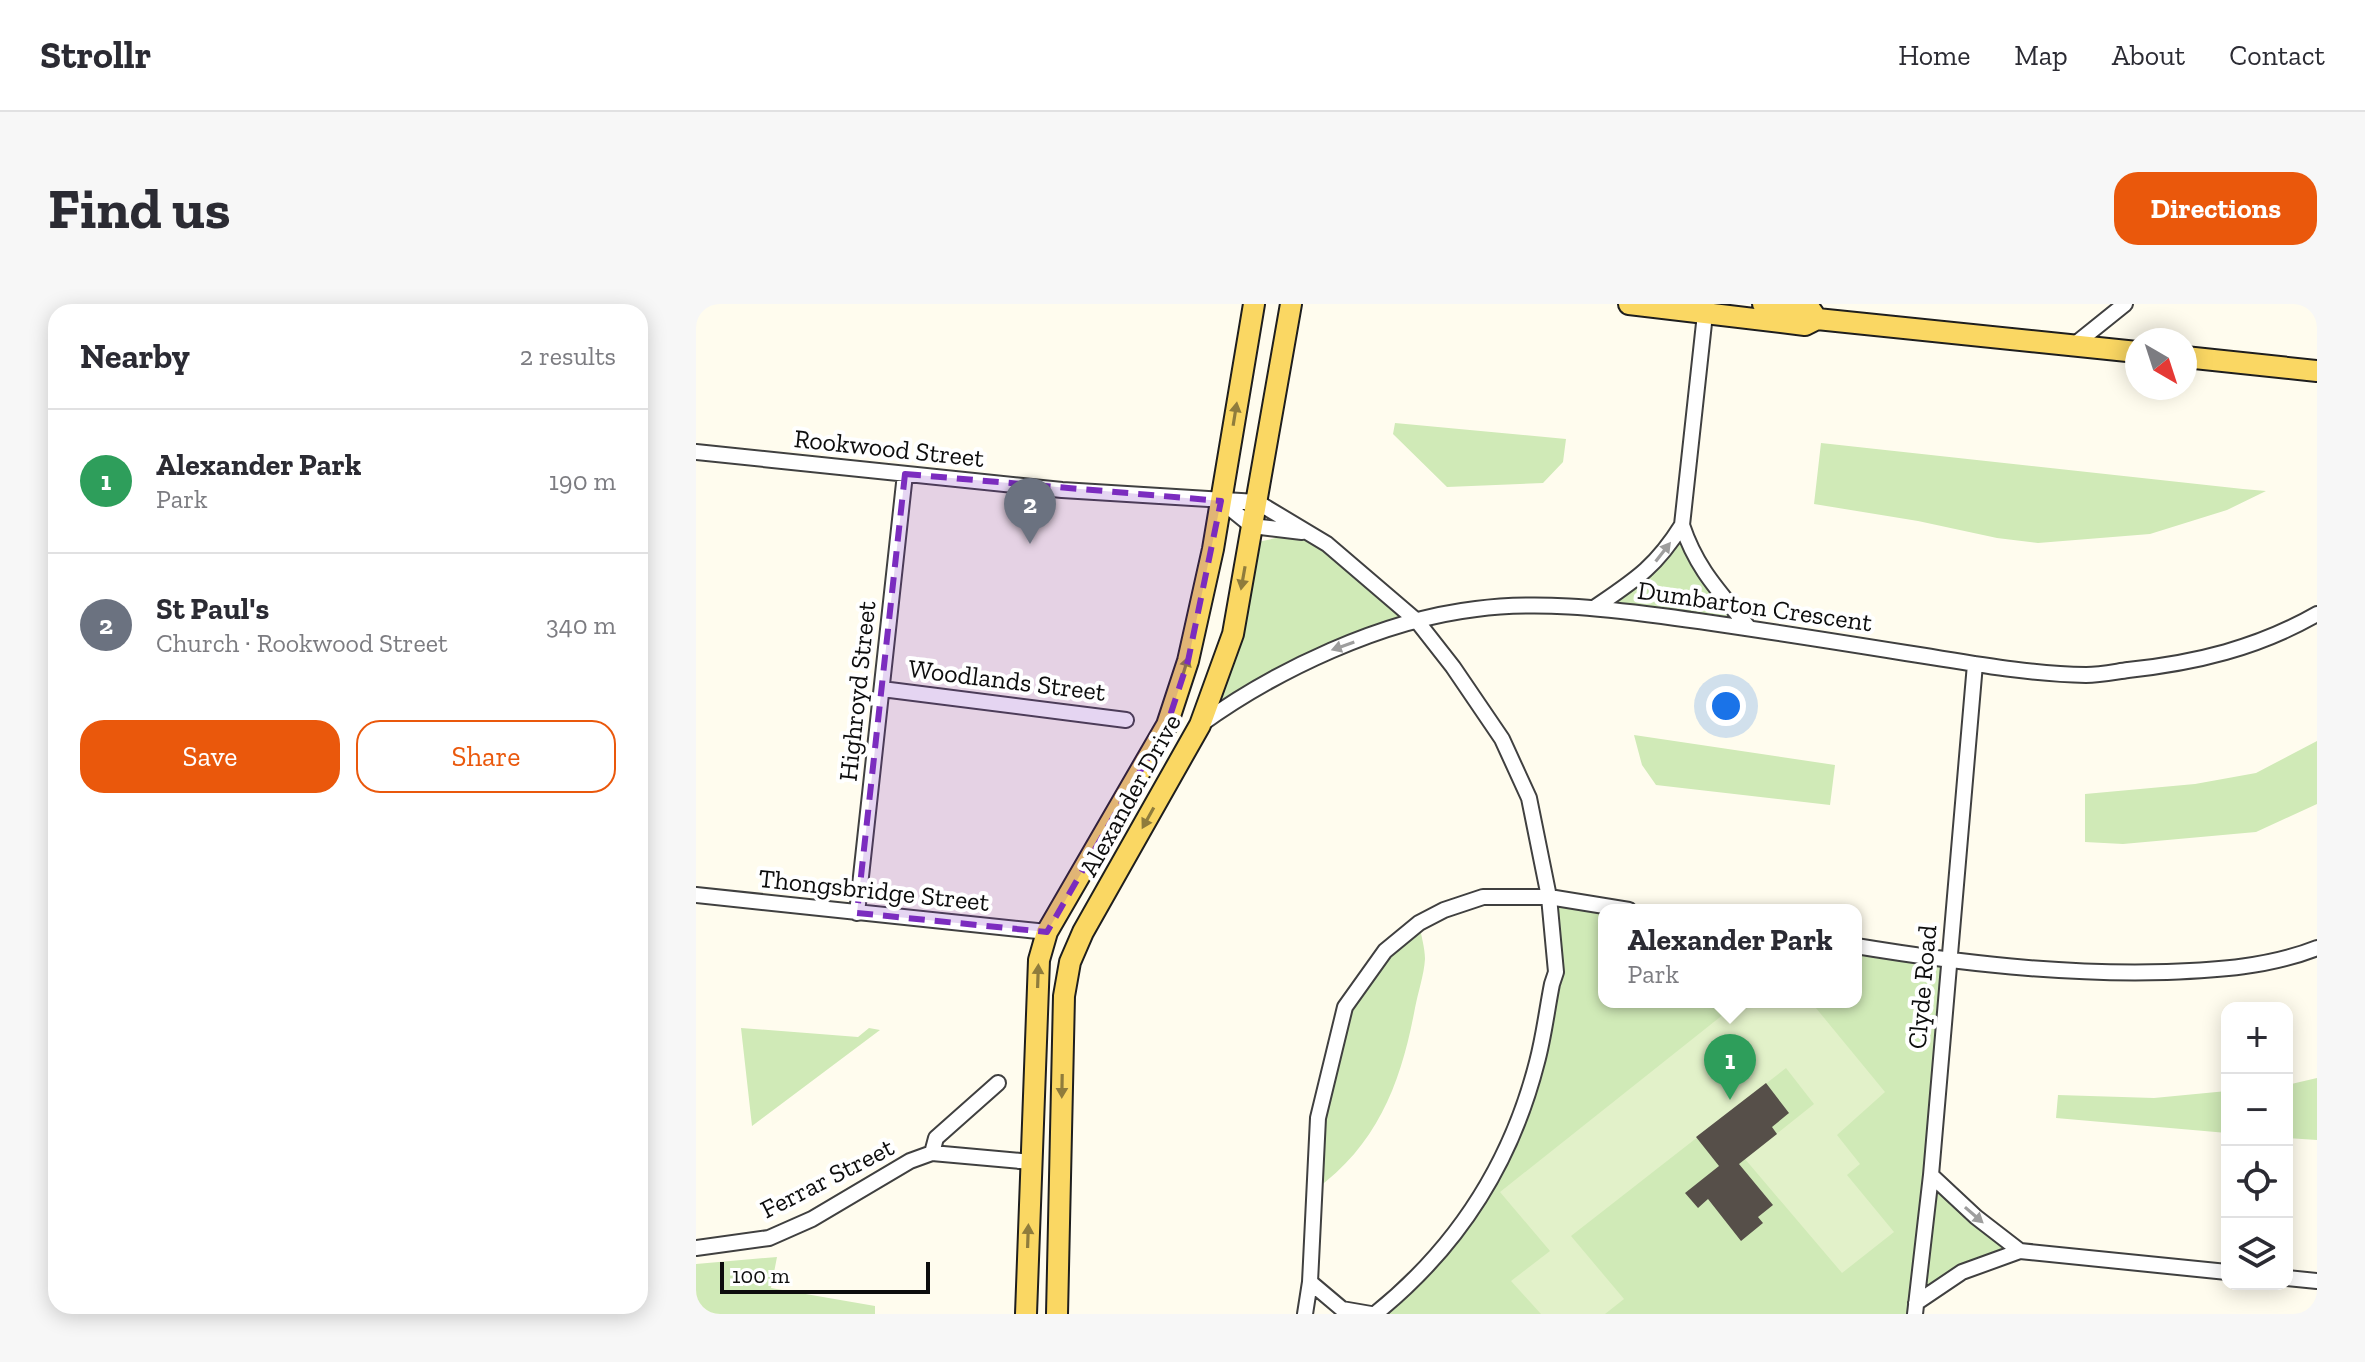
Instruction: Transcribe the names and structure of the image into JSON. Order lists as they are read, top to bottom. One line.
{"streets":{"main road":["Alexander Drive"],"street":["Rookwood Street","Dumbarton Crescent","Woodlands Street","Highroyd Street","Thongsbridge Street","Clyde Road","Ferrar Street"]},"crossings":[["Rookwood Street","Highroyd Street"],["Rookwood Street","Alexander Drive"],["Dumbarton Crescent","Alexander Drive"],["Dumbarton Crescent","Clyde Road"],["Woodlands Street","Highroyd Street"],["Highroyd Street","Thongsbridge Street"],["Alexander Drive","Thongsbridge Street"],["Alexander Drive","Ferrar Street"]],"scale_bar":"100 m","north":"bottom right","page":{"header":"Strollr","nav":["Home","Map","About","Contact"],"buttons":["Directions",["Save","Share"]],"title":"Find us","heading":["Nearby","2 results"],"list":[{"mark":"1","name":"Alexander Park","note":"Park","value":"190 m"},{"mark":"2","name":"St Paul's","note":"Church · Rookwood Street","value":"340 m"}],"pins":["2","1"],"popup":["Alexander Park","Park"],"map_buttons":["+","−"],"scale":"100 m"}}
